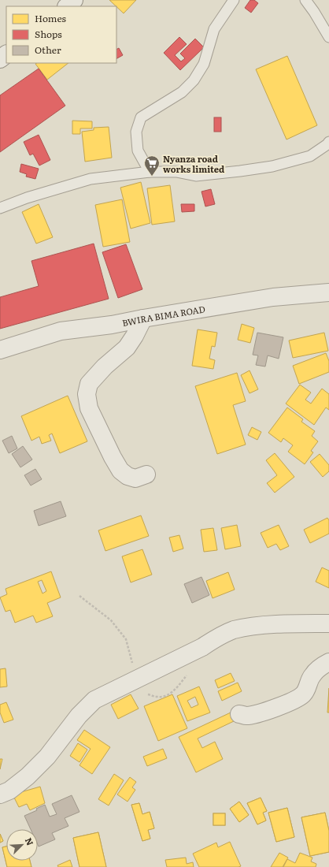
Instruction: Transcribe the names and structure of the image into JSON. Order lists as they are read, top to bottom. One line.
{"streets":{"street":["BWIRA BIMA ROAD"]},"places":{"supermarket":["Nyanza road works limited"]},"legend":["Homes","Shops","Other"],"north":"top right"}
